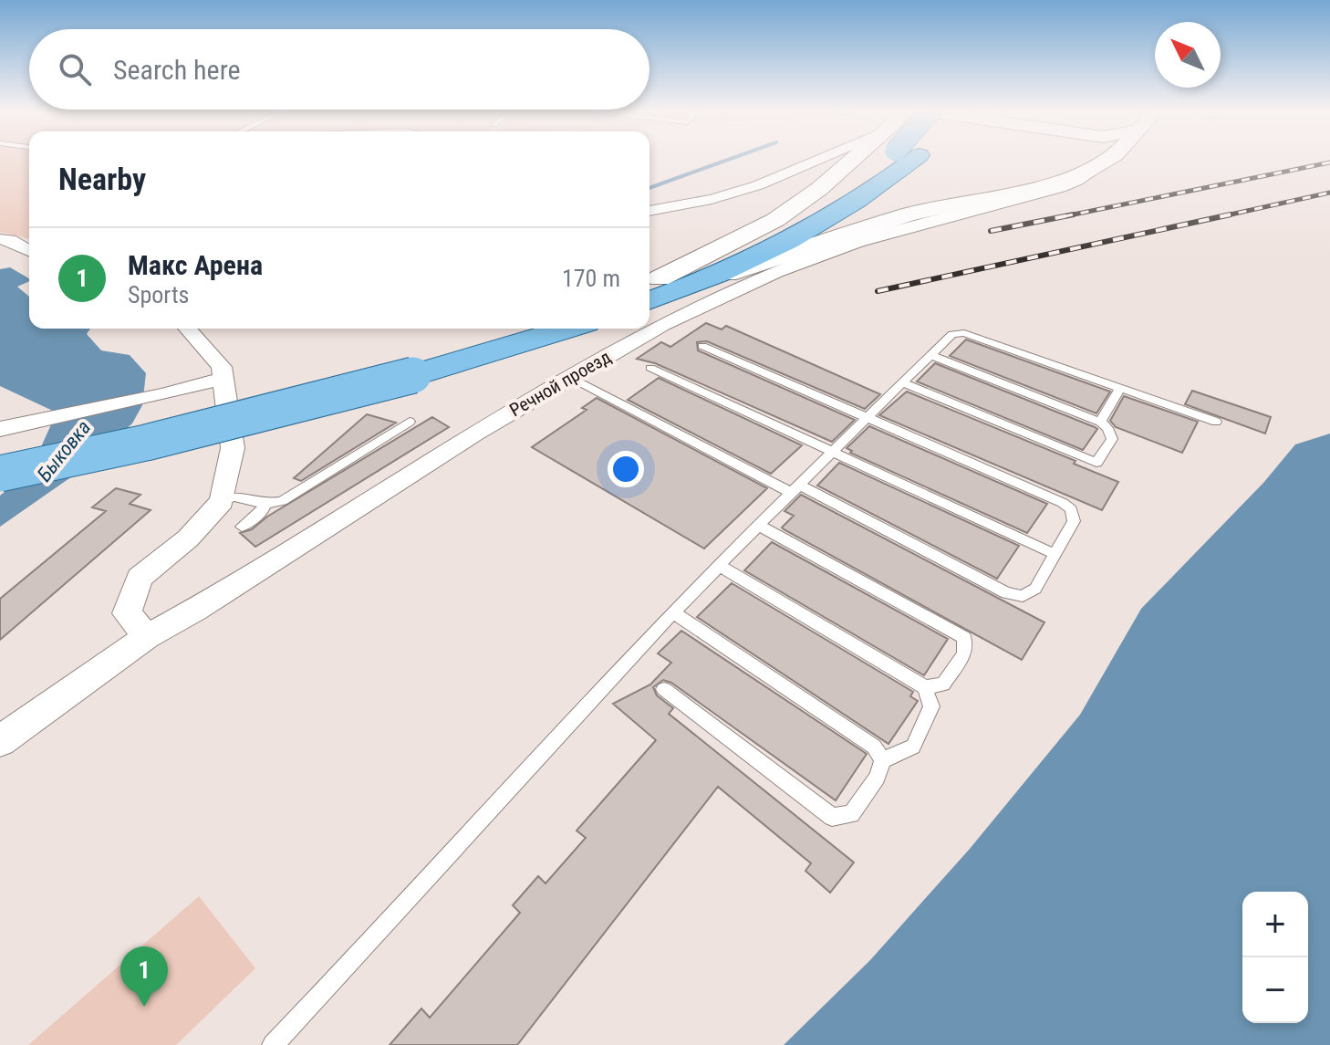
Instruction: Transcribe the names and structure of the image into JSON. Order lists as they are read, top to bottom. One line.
{"streets":{"main road":["Речной проезд"]},"water":["Быковка"],"north":"top left","page":{"search":"Search here","heading":"Nearby","list":[{"mark":"1","name":"Макс Арена","note":"Sports","value":"170 m"}],"map_buttons":["+","−"],"pins":"1"}}
